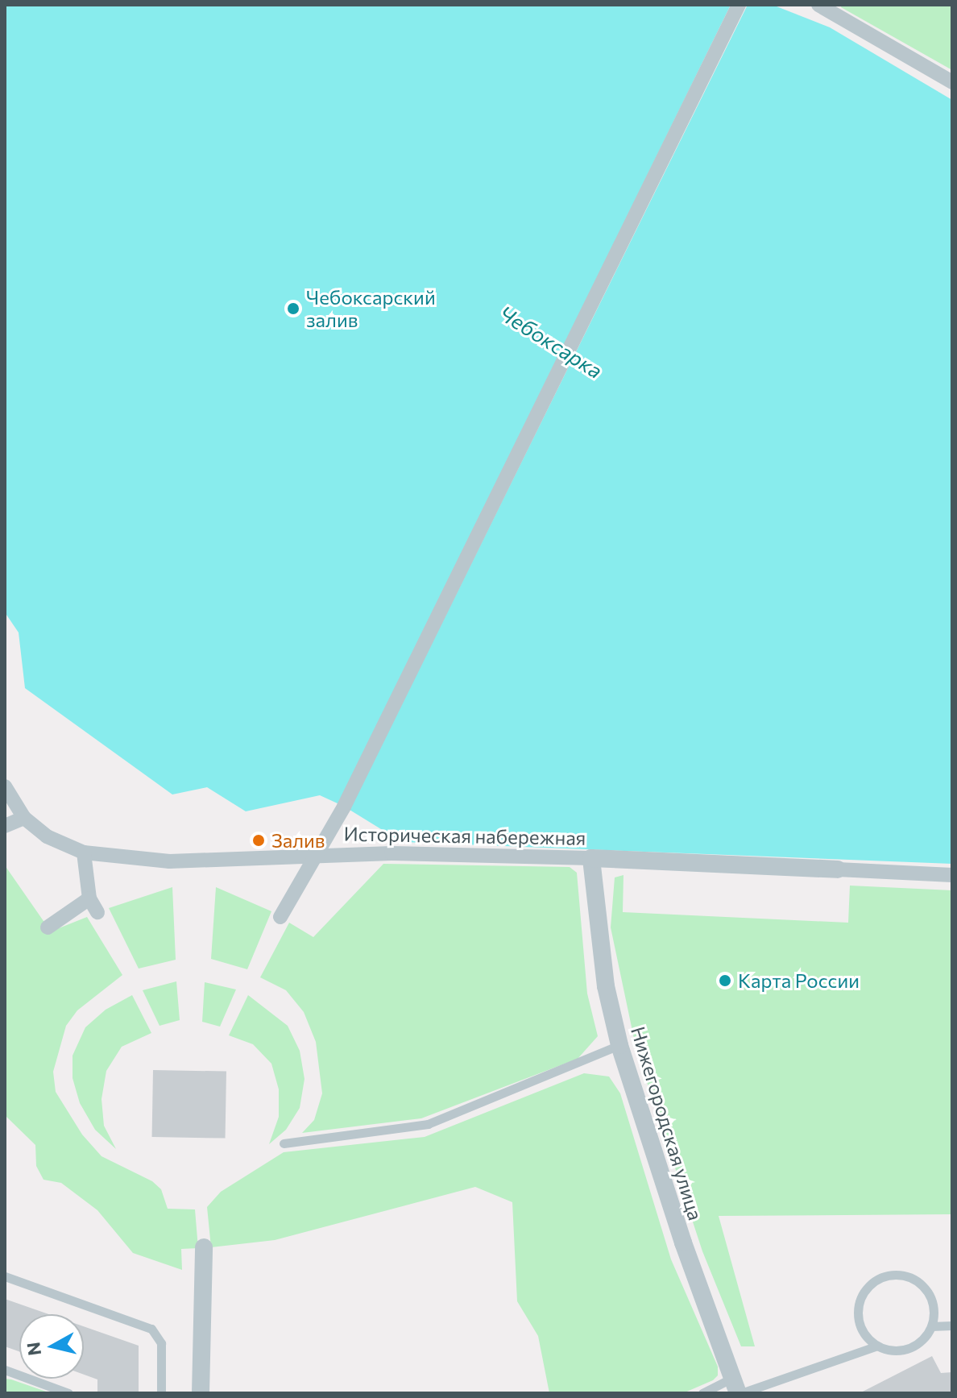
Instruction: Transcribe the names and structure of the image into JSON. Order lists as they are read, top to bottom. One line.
{"streets":{"street":["Историческая набережная","Нижегородская улица"]},"crossings":[["Историческая набережная","Нижегородская улица"]],"water":["Чебоксарка"],"places":["Чебоксарский залив","Залив","Карта России"],"north":"left"}
